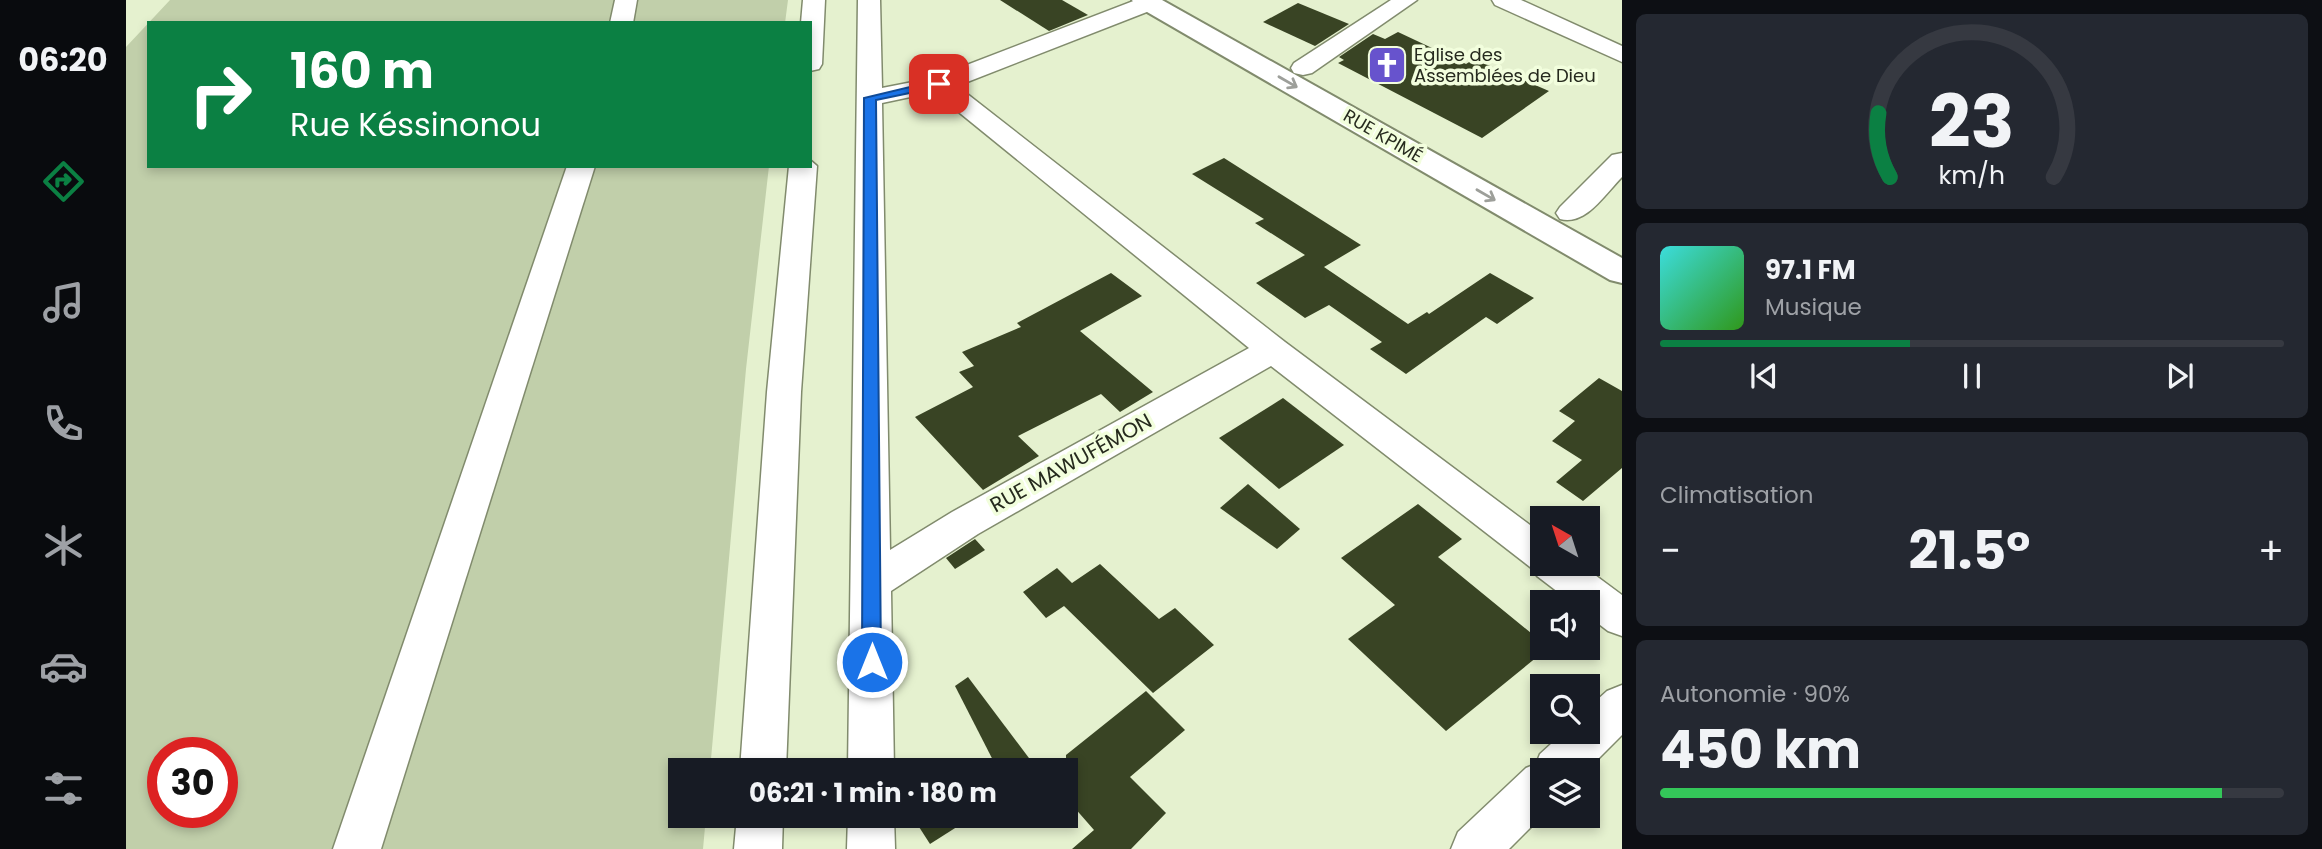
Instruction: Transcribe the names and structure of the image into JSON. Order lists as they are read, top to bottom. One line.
{"streets":{"main road":["RUE KPIMÉ"],"street":["RUE MAWUFÉMON"]},"places":{"church":["Eglise des Assemblées de Dieu"]},"north":"top left","page":{"tabs":"06:20","turn":["160 m","Rue Késsinonou"],"song":["97.1 FM","Musique"],"tile":["Climatisation",["Autonomie · 90%","450 km"]],"heat":["−","21.5°","+"],"limit":"30","trip":"06:21 · 1 min · 180 m","gauge":["23","km/h"]}}
